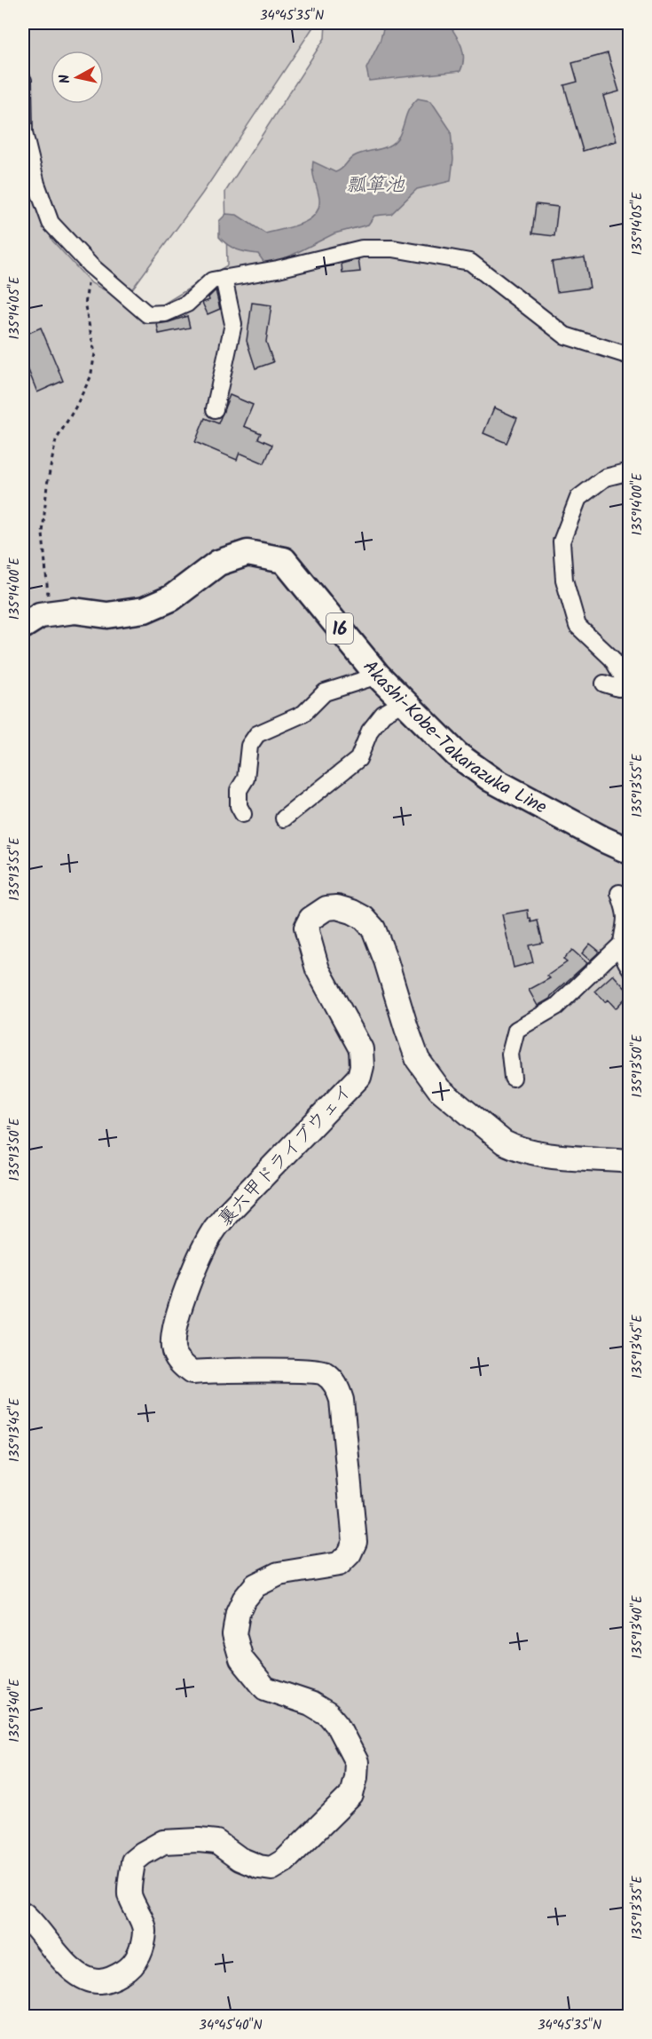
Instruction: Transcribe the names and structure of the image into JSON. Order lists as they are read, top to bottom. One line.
{"streets":{"main road":["16","Akashi-Kobe-Takarazuka Line"],"street":["裏六甲ドライブウェイ"]},"water":["瓢箪池"],"north":"left","coordinates":["34°45'35\"N","135°14'05\"E","135°14'00\"E","135°13'55\"E","135°13'50\"E","135°13'45\"E","135°13'40\"E","135°13'35\"E","34°45'40\"N"]}
